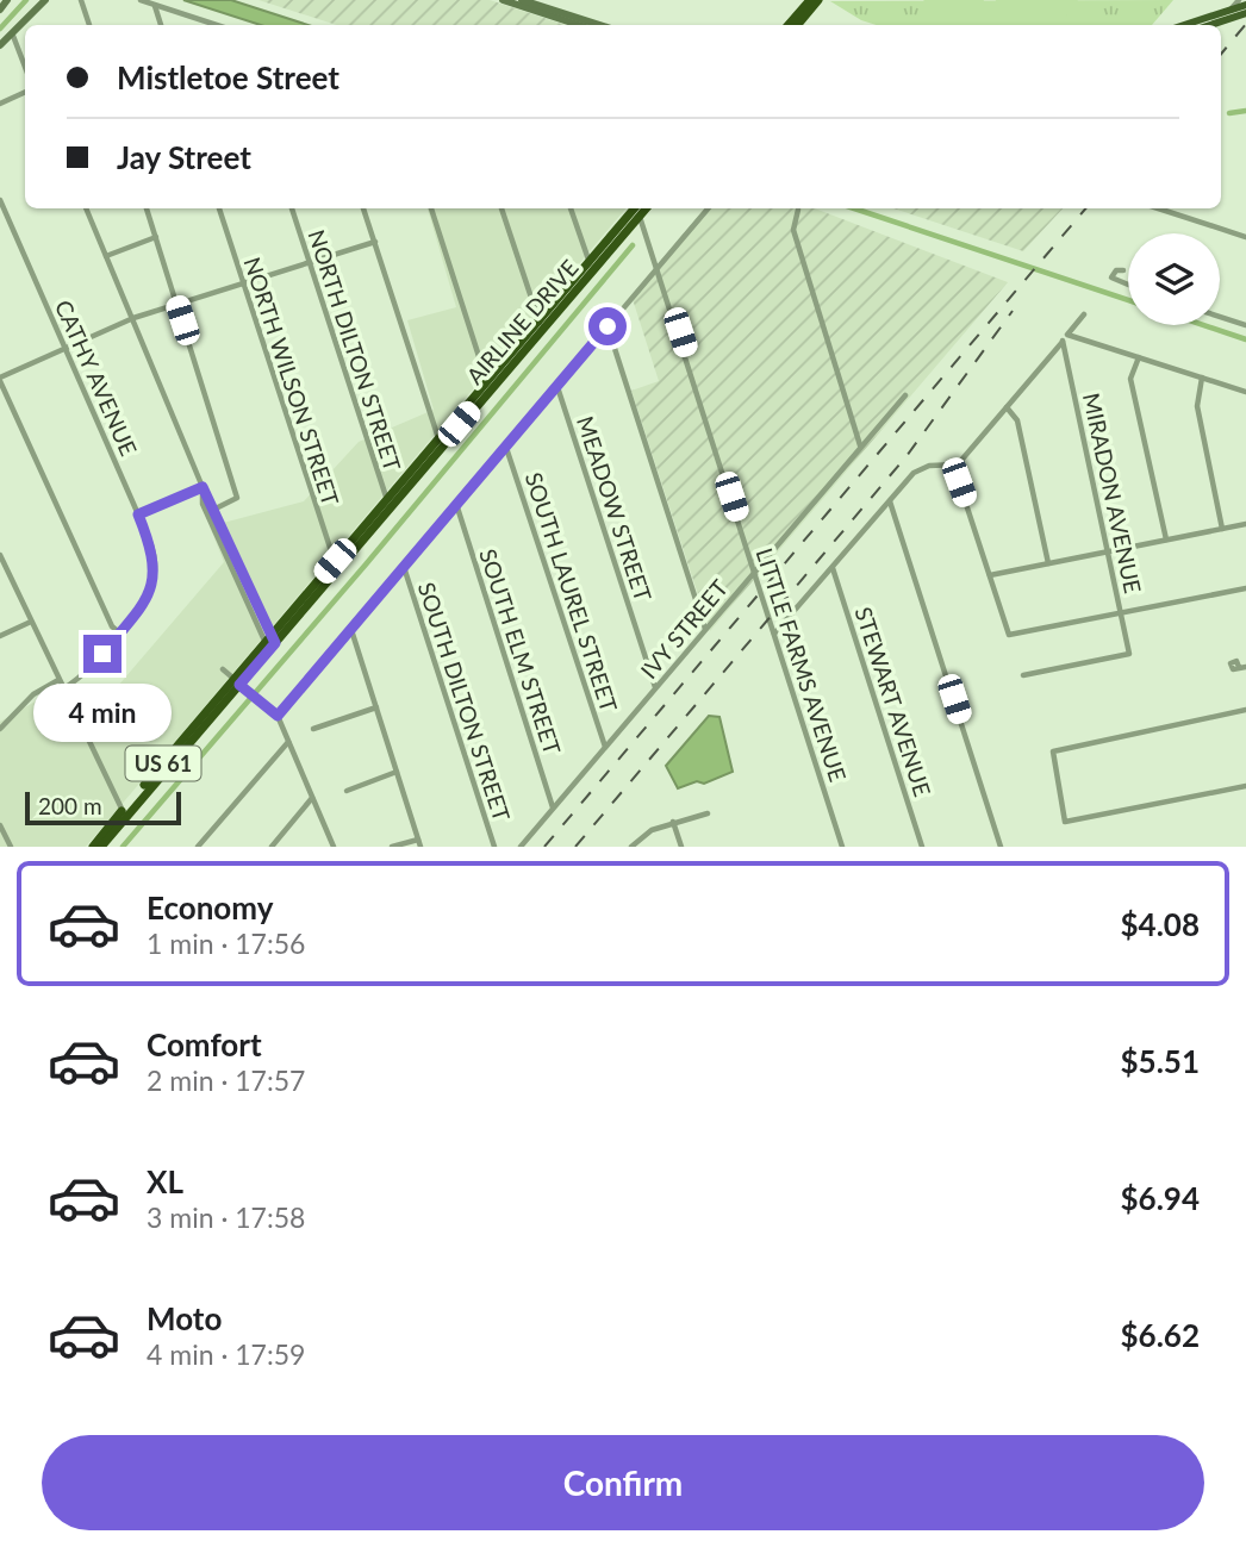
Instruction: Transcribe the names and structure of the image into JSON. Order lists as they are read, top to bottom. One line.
{"streets":{"highway":["AIRLINE DRIVE","US 61"],"street":["NORTH DILTON STREET","CATHY AVENUE","NORTH WILSON STREET","MIRADON AVENUE","MEADOW STREET","SOUTH LAUREL STREET","IVY STREET","SOUTH ELM STREET","LITTLE FARMS AVENUE","SOUTH DILTON STREET","STEWART AVENUE"]},"crossings":[["AIRLINE DRIVE","NORTH DILTON STREET"],["AIRLINE DRIVE","NORTH WILSON STREET"],["AIRLINE DRIVE","LITTLE FARMS AVENUE"],["MEADOW STREET","IVY STREET"],["SOUTH LAUREL STREET","IVY STREET"],["IVY STREET","SOUTH ELM STREET"],["IVY STREET","LITTLE FARMS AVENUE"]],"scale_bar":"200 m","page":{"banner":["Mistletoe Street","Jay Street"],"bubble":"4 min","scale":"200 m","list":[{"name":"Economy","note":"1 min · 17:56","value":"$4.08"},{"name":"Comfort","note":"2 min · 17:57","value":"$5.51"},{"name":"XL","note":"3 min · 17:58","value":"$6.94"},{"name":"Moto","note":"4 min · 17:59","value":"$6.62"}],"buttons":"Confirm"}}
